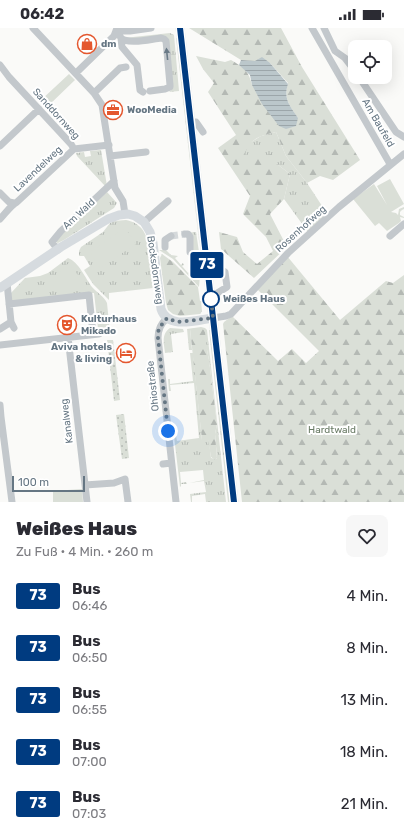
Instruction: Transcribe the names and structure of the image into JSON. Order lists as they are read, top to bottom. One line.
{"streets":{"main road":["Am Wald","Bocksdornweg"],"street":["Sanddornweg","Am Baufeld","Lavendelweg","Rosenhofweg","Ohiostraße","Kanalweg"]},"crossings":[["Sanddornweg","Lavendelweg"],["Am Baufeld","Rosenhofweg"],["Am Wald","Bocksdornweg"],["Rosenhofweg","Bocksdornweg"],["Bocksdornweg","Ohiostraße"]],"parks":["Hardtwald"],"places":{"shop":["dm"],"office":["WooMedia"],"other":["Weißes Haus"],"theatre":["Kulturhaus Mikado"],"hotel":["Aviva hotels & living"]},"lines":["bus line 73"],"scale_bar":"100 m","page":{"status":"06:42","on_map":"73","scale":"100 m","heading":["Weißes Haus","Zu Fuß · 4 Min. · 260 m"],"list":[{"mark":"73","name":"Bus","note":"06:46","value":"4 Min."},{"mark":"73","name":"Bus","note":"06:50","value":"8 Min."},{"mark":"73","name":"Bus","note":"06:55","value":"13 Min."},{"mark":"73","name":"Bus","note":"07:00","value":"18 Min."},{"mark":"73","name":"Bus","note":"07:03","value":"21 Min."}]}}
